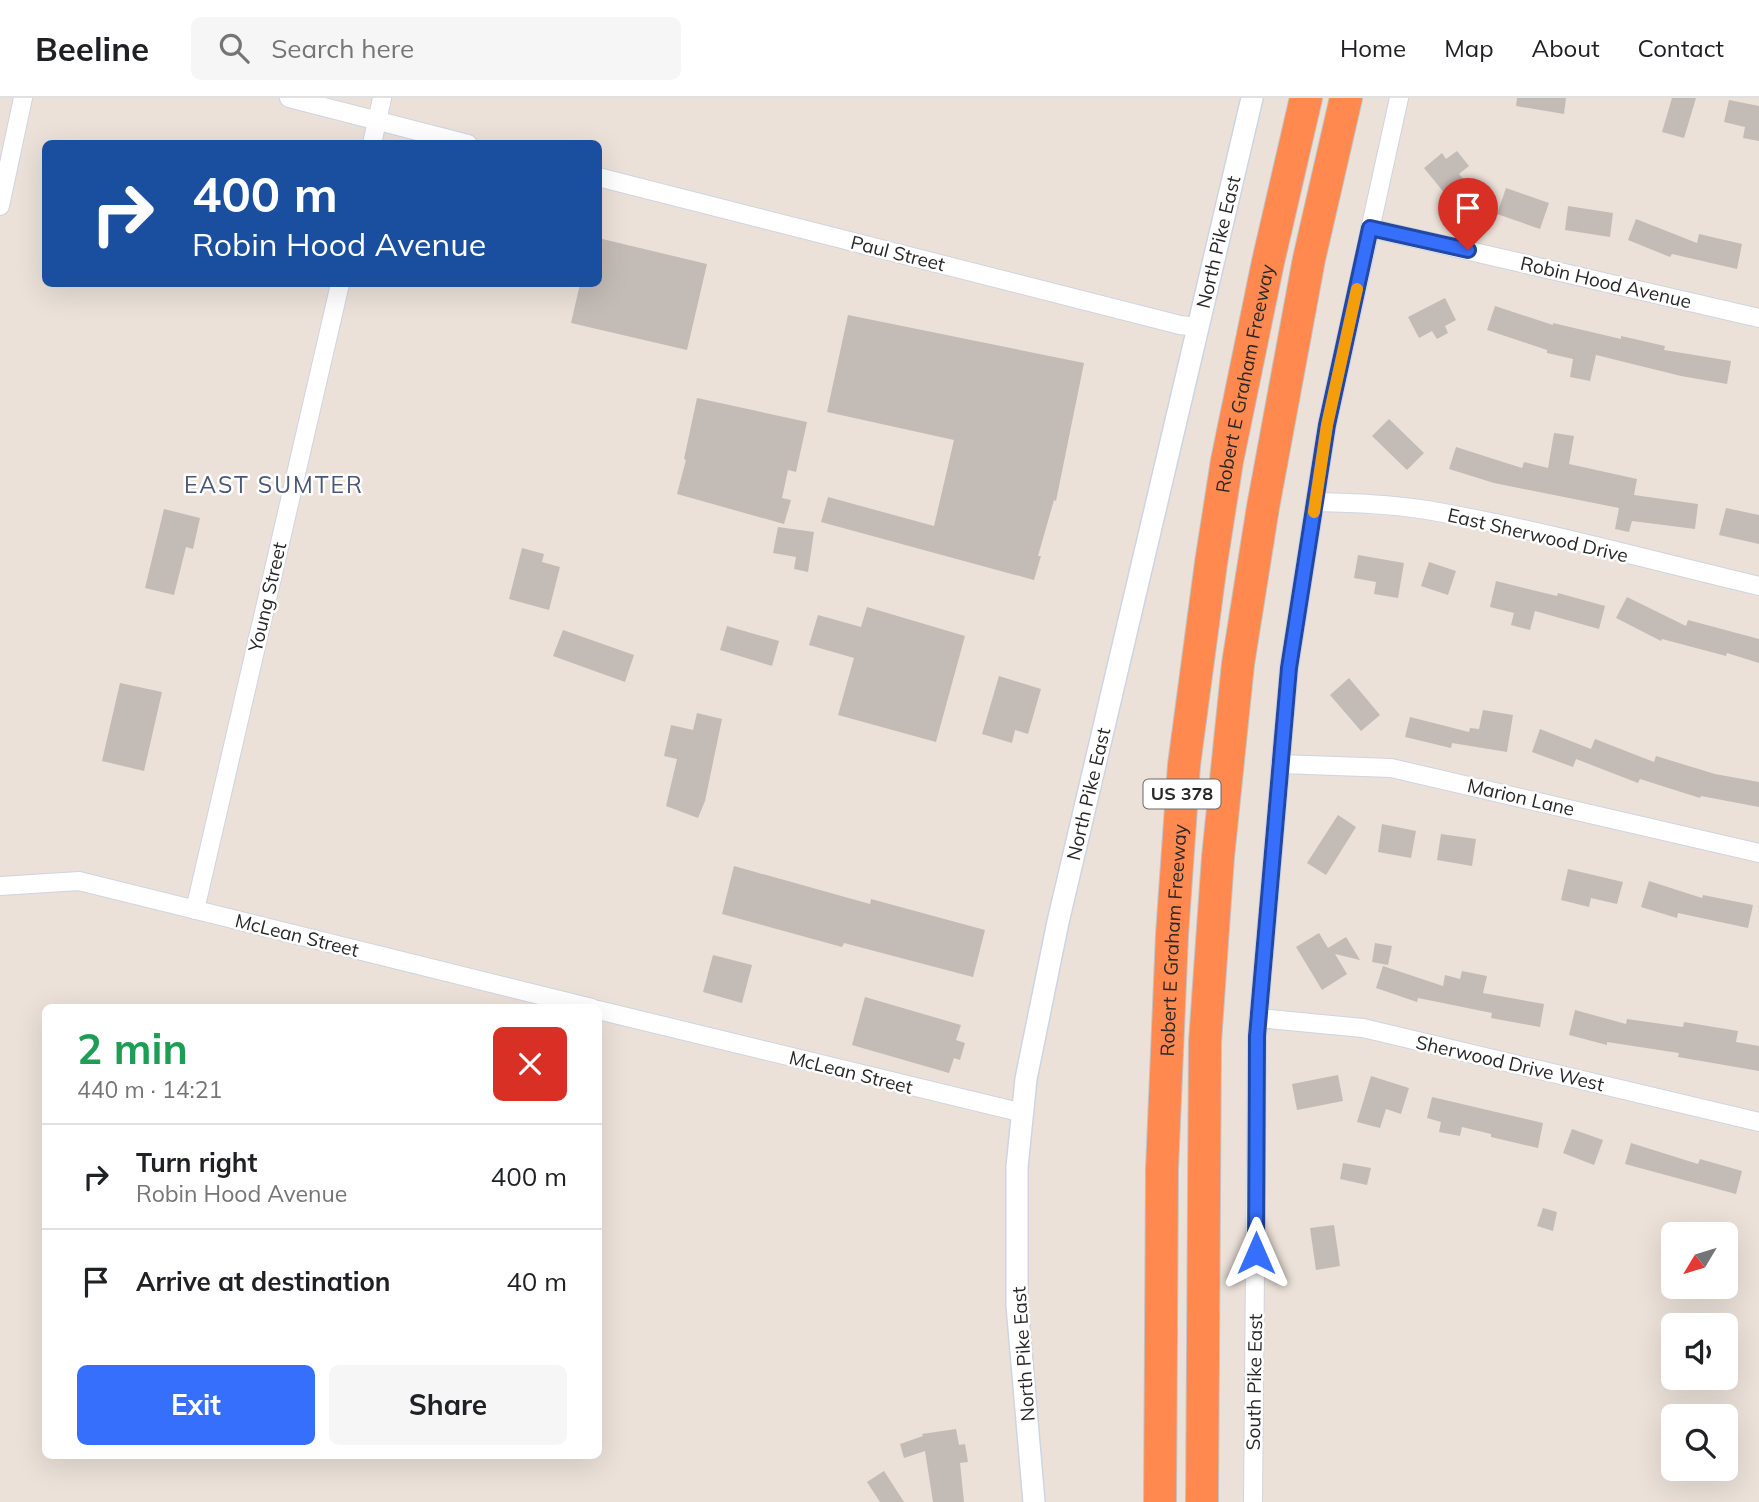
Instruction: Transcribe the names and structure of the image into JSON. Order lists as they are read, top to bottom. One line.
{"streets":{"highway":["Robert E Graham Freeway","US 378"],"street":["North Pike East","Paul Street","Robin Hood Avenue","East Sherwood Drive","Young Street","Marion Lane","McLean Street","Sherwood Drive West","South Pike East"]},"crossings":[["North Pike East","Paul Street"],["North Pike East","McLean Street"],["Robin Hood Avenue","South Pike East"],["East Sherwood Drive","South Pike East"],["Young Street","McLean Street"],["Marion Lane","South Pike East"],["Sherwood Drive West","South Pike East"]],"districts":["EAST SUMTER"],"north":"bottom left","page":{"header":"Beeline","search":"Search here","nav":["Home","Map","About","Contact"],"turn":["400 m","Robin Hood Avenue"],"heading":["2 min","440 m · 14:21"],"list":[{"name":"Turn right","note":"Robin Hood Avenue","value":"400 m"},{"name":"Arrive at destination","value":"40 m"}],"buttons":["Exit","Share"]}}
